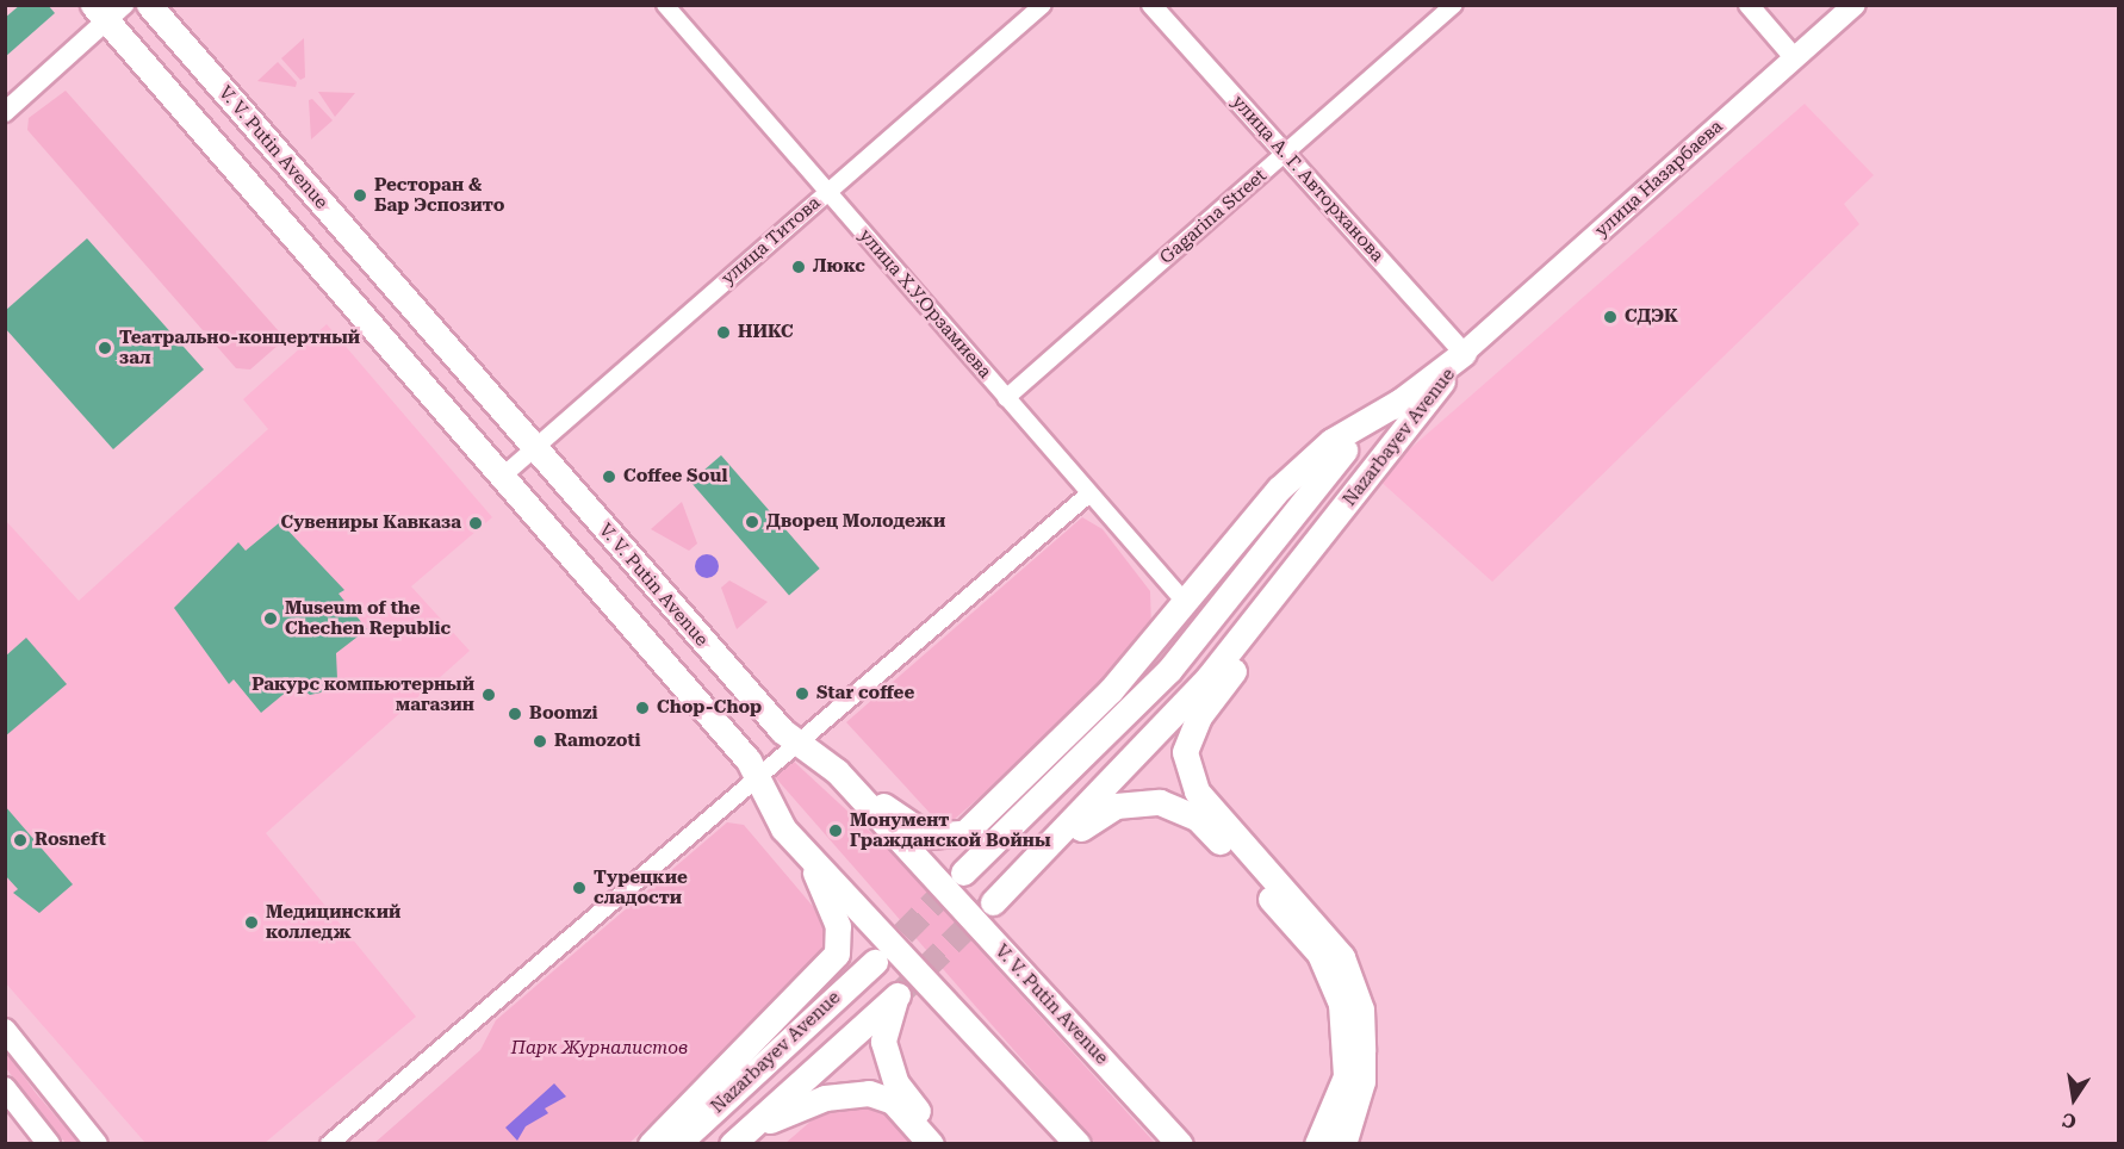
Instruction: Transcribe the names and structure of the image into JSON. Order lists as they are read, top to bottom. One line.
{"streets":{"main road":["V. V. Putin Avenue","улица Назарбаева","Nazarbayev Avenue"],"street":["улица А. Г. Авторханова","Gagarina Street","улица Титова","улица Х.У.Орзамиева"]},"crossings":[["V. V. Putin Avenue","улица Титова"],["улица А. Г. Авторханова","улица Назарбаева"],["улица А. Г. Авторханова","Gagarina Street"],["улица А. Г. Авторханова","Nazarbayev Avenue"],["улица Назарбаева","Nazarbayev Avenue"],["Gagarina Street","улица Х.У.Орзамиева"],["улица Титова","улица Х.У.Орзамиева"]],"parks":["Парк Журналистов"],"places":["Ресторан & Бар Эспозито","Люкс","СДЭК","НИКС","Театрально-концертный зал","Coffee Soul","Дворец Молодежи","Сувениры Кавказа","Museum of the Chechen Republic","Star coffee","Ракурс компьютерный магазин","Chop-Chop","Boomzi","Ramozoti","Монумент Гражданской Войны","Rosneft","Турецкие сладости","Медицинский колледж"],"north":"bottom"}
